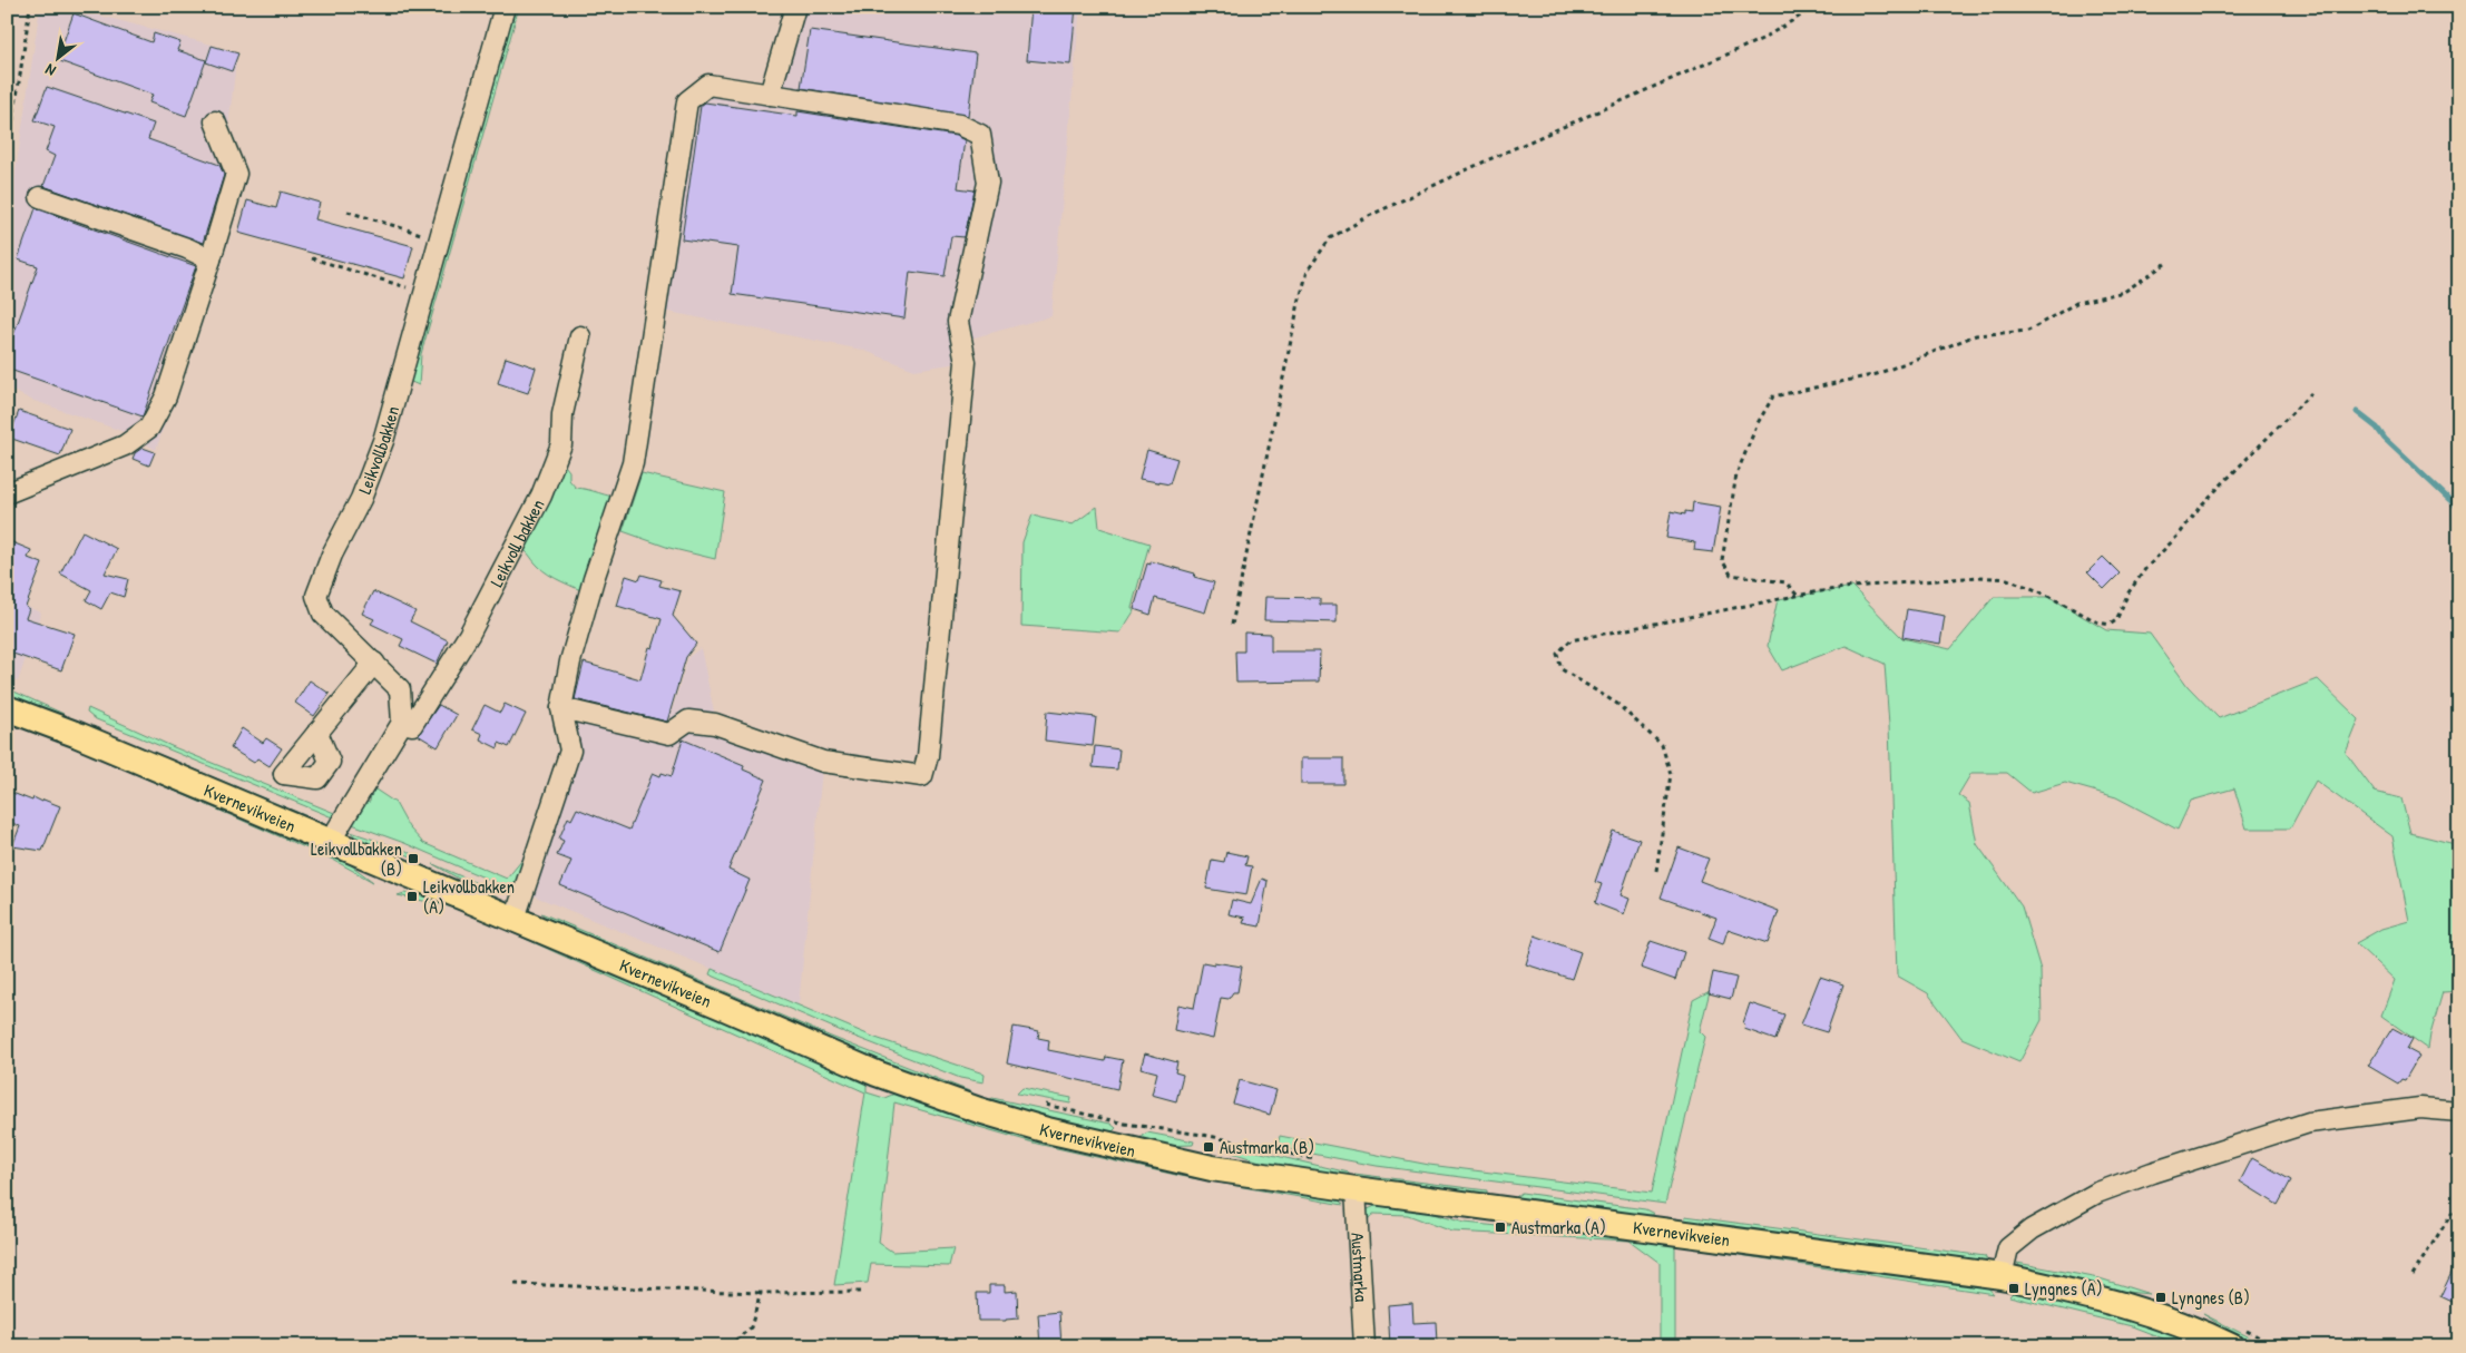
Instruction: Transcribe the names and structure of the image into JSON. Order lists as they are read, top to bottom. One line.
{"streets":{"main road":["Kvernevikveien"],"street":["Leikvollbakken","Leikvoll bakken","Austmarka"]},"crossings":[["Leikvollbakken","Leikvoll bakken"],["Kvernevikveien","Austmarka"]],"places":{"transit":["Leikvollbakken (B)","Leikvollbakken (A)","Austmarka (B)","Austmarka (A)","Lyngnes (A)","Lyngnes (B)"]},"north":"bottom left"}
